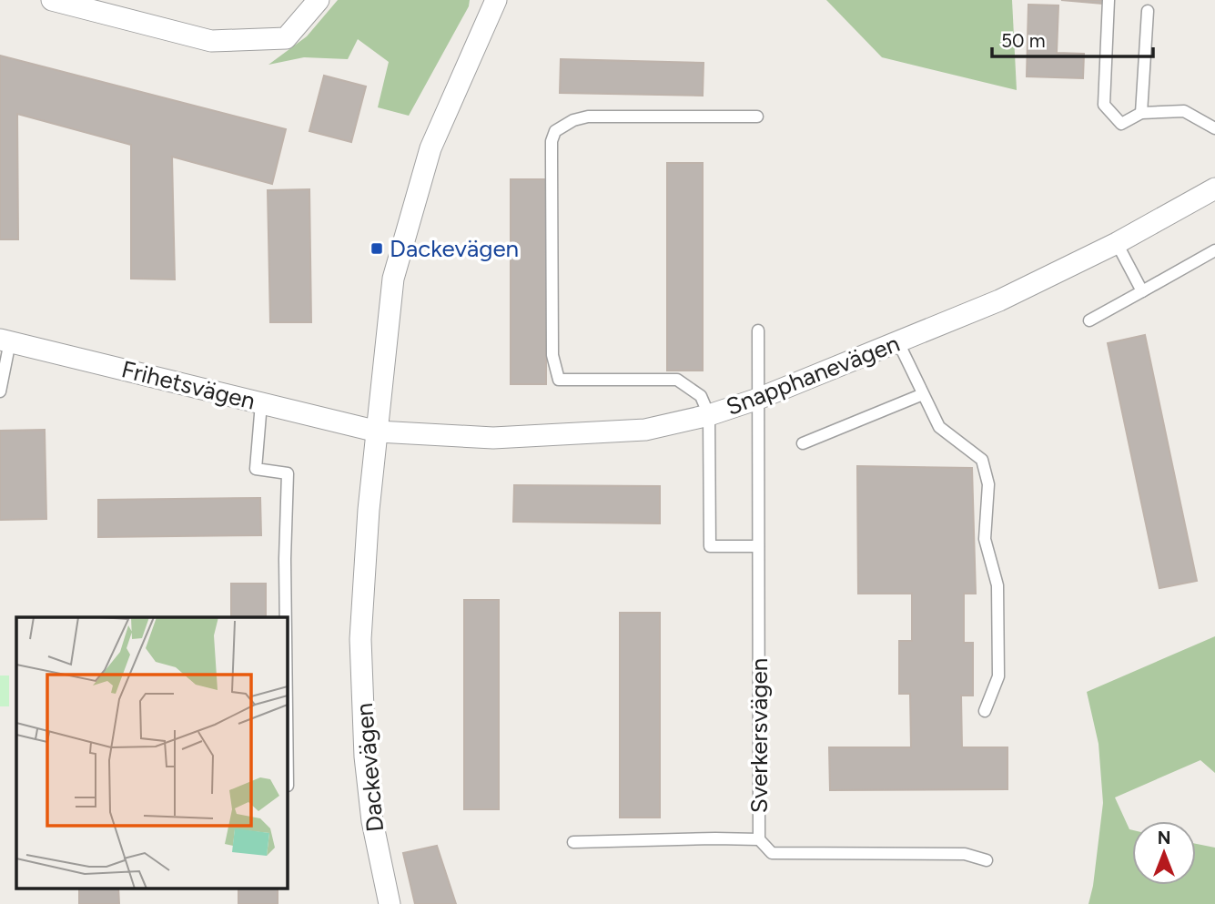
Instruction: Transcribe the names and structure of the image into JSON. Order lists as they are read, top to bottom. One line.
{"streets":{"street":["Snapphanevägen","Frihetsvägen","Dackevägen"],"lane":["Sverkersvägen"]},"crossings":[["Snapphanevägen","Frihetsvägen"],["Snapphanevägen","Sverkersvägen"],["Snapphanevägen","Dackevägen"],["Frihetsvägen","Dackevägen"]],"places":{"transit":["Dackevägen"]},"scale_bar":"50 m","north":"top"}
